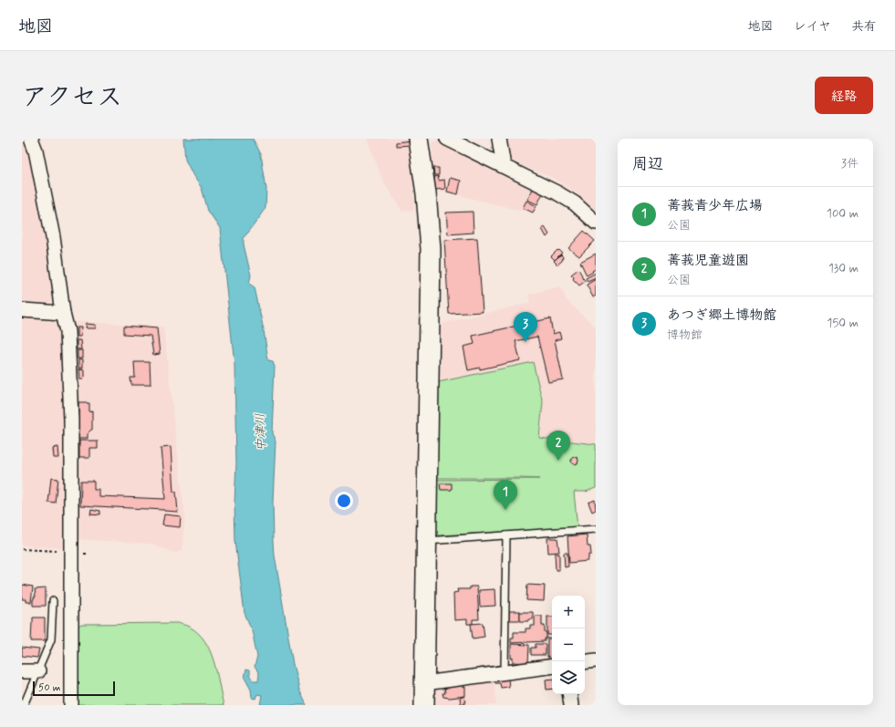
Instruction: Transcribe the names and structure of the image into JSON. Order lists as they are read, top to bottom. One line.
{"water":["中津川"],"scale_bar":"50 m","page":{"header":"地図","nav":["地図","レイヤ","共有"],"title":"アクセス","buttons":"経路","heading":["周辺","3件"],"list":[{"mark":"1","name":"菁莪青少年広場","note":"公園","value":"100 m"},{"mark":"2","name":"菁莪児童遊園","note":"公園","value":"130 m"},{"mark":"3","name":"あつぎ郷土博物館","note":"博物館","value":"150 m"}],"pins":["3","2","1"],"map_buttons":["+","−"],"scale":"50 m"}}
